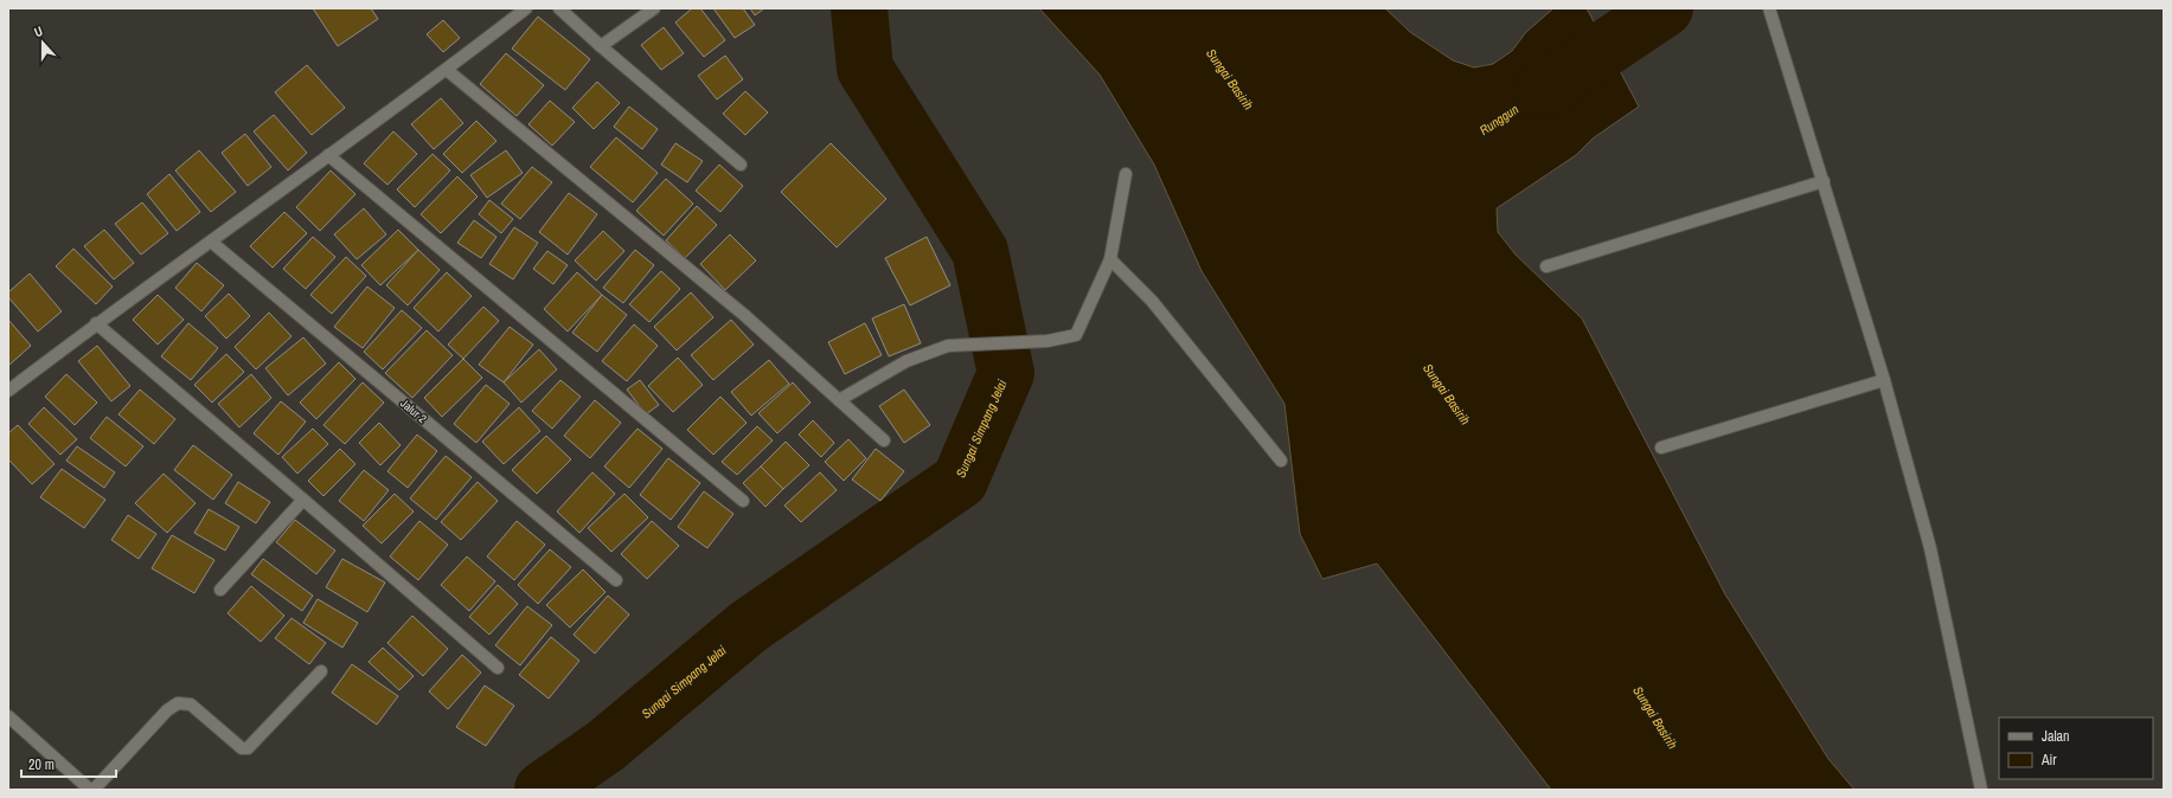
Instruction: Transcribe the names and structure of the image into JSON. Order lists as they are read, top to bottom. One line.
{"streets":{"street":["Jalur 2"]},"water":["Sungai Basirih","Runggun","Sungai Simpang Jelai"],"legend":["Jalan","Air"],"scale_bar":"20 m","north":"top"}
